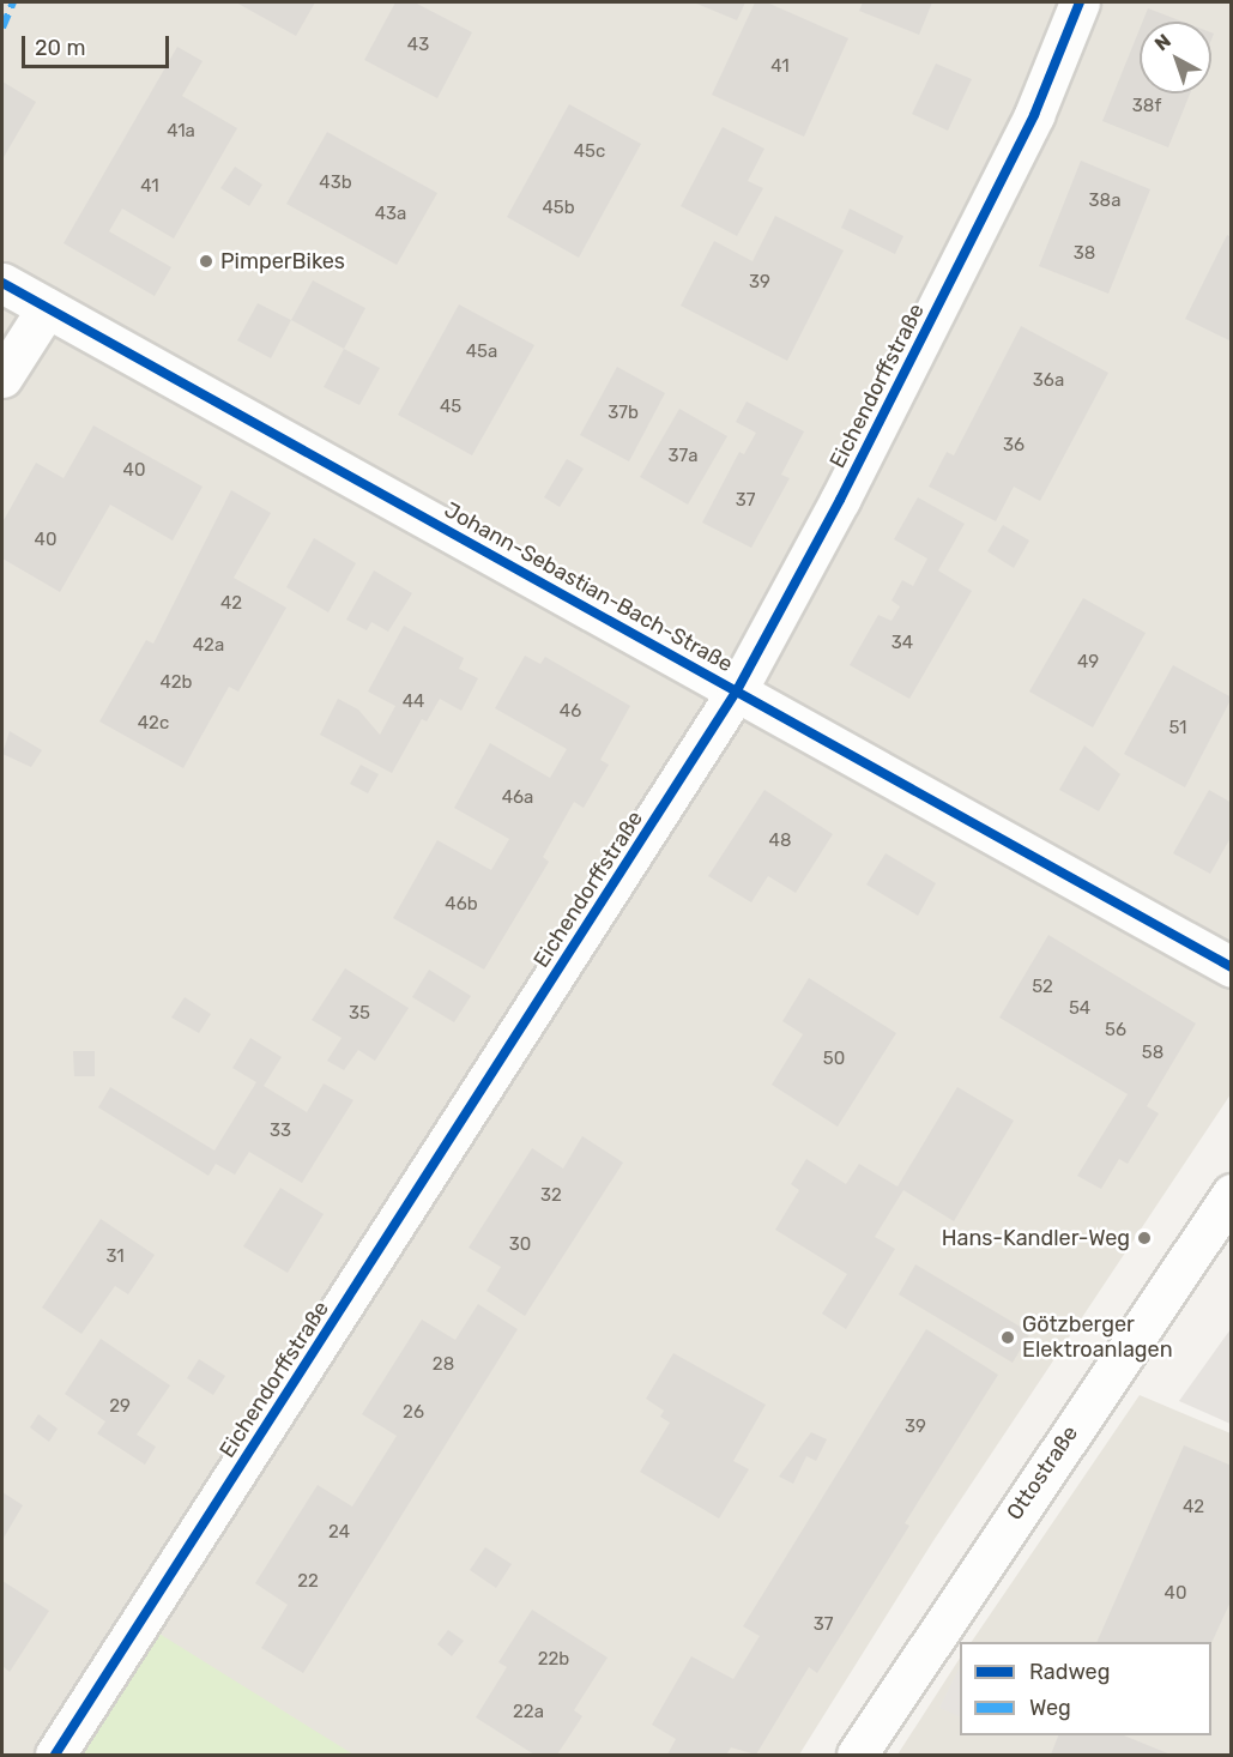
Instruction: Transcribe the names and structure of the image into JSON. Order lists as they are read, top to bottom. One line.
{"streets":{"street":["Eichendorffstraße","Johann-Sebastian-Bach-Straße","Ottostraße"]},"crossings":[["Eichendorffstraße","Johann-Sebastian-Bach-Straße"]],"places":["PimperBikes","Hans-Kandler-Weg","Götzberger Elektroanlagen"],"house_numbers":["43","41","38f","41a","45c","43b","41","38a","45b","43a","38","39","45a","36a","45","37b","36","37a","40","37","40","42","34","42a","49","42b","44","46","42c","51","46a","48","46b","52","54","35","56","58","50","33","32","30","31","28","29","26","39","42","24","22","40","37","22b","22a"],"legend":["Radweg","Weg"],"scale_bar":"20 m","north":"top left"}
